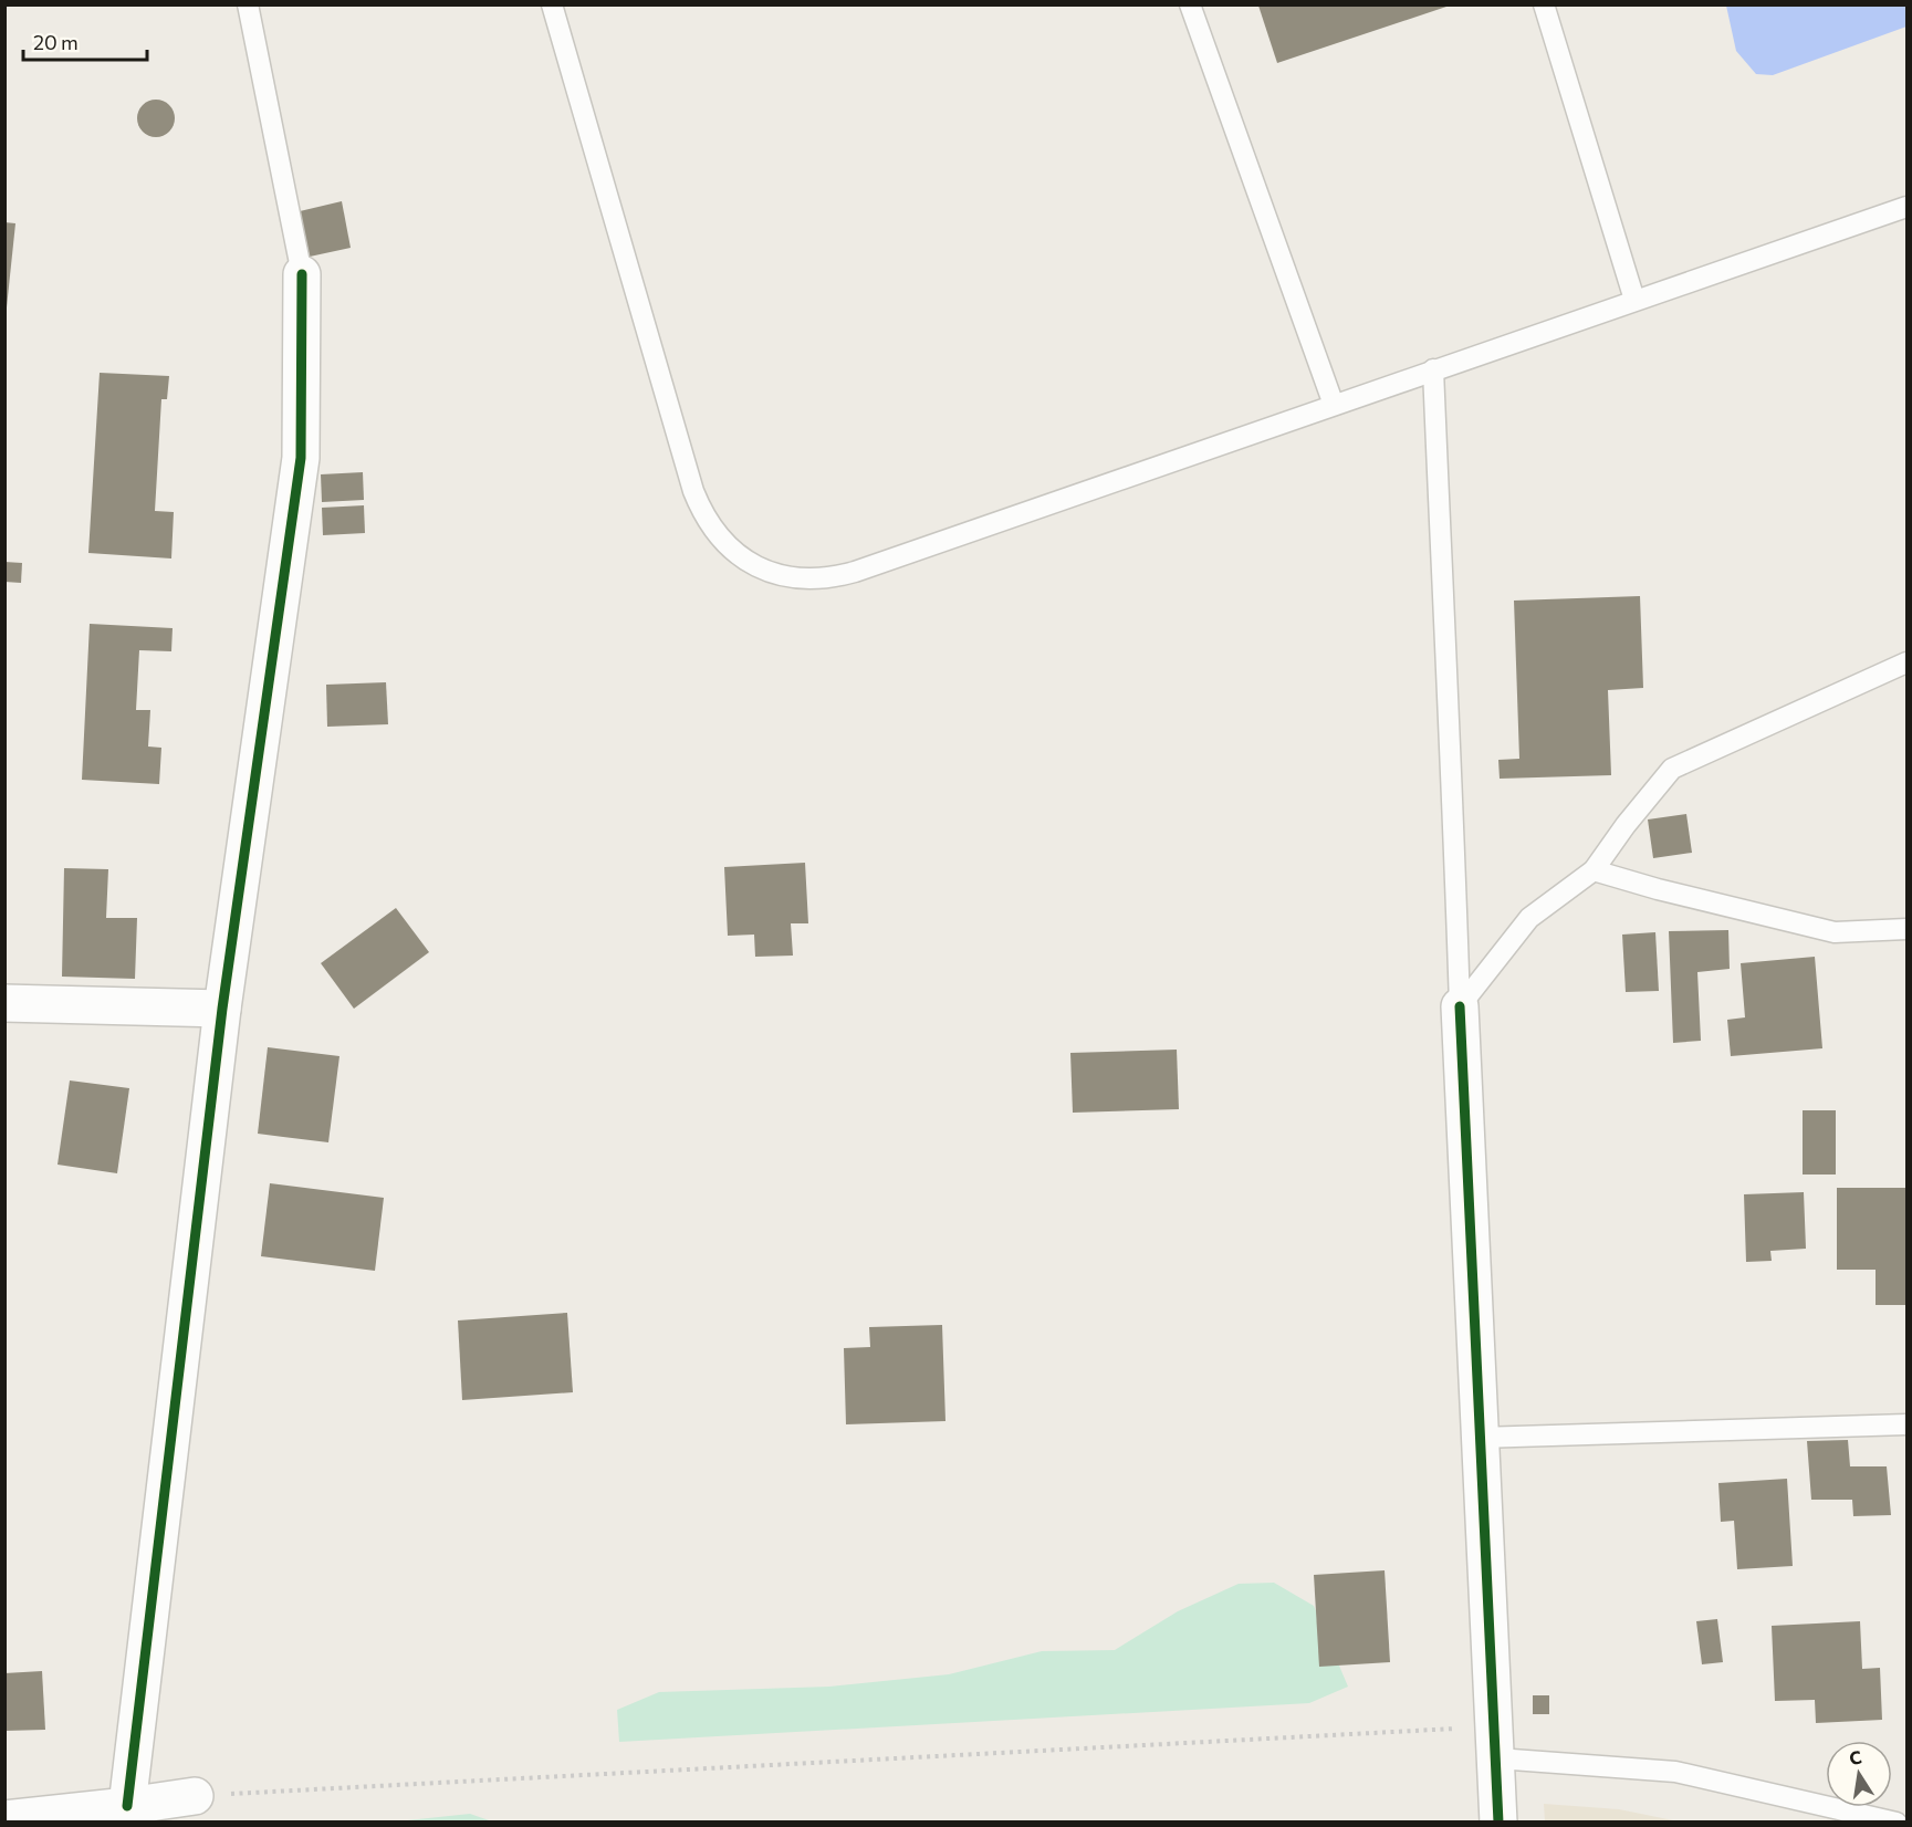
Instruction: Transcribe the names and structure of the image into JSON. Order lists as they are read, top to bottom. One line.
{"scale_bar":"20 m","north":"top"}
